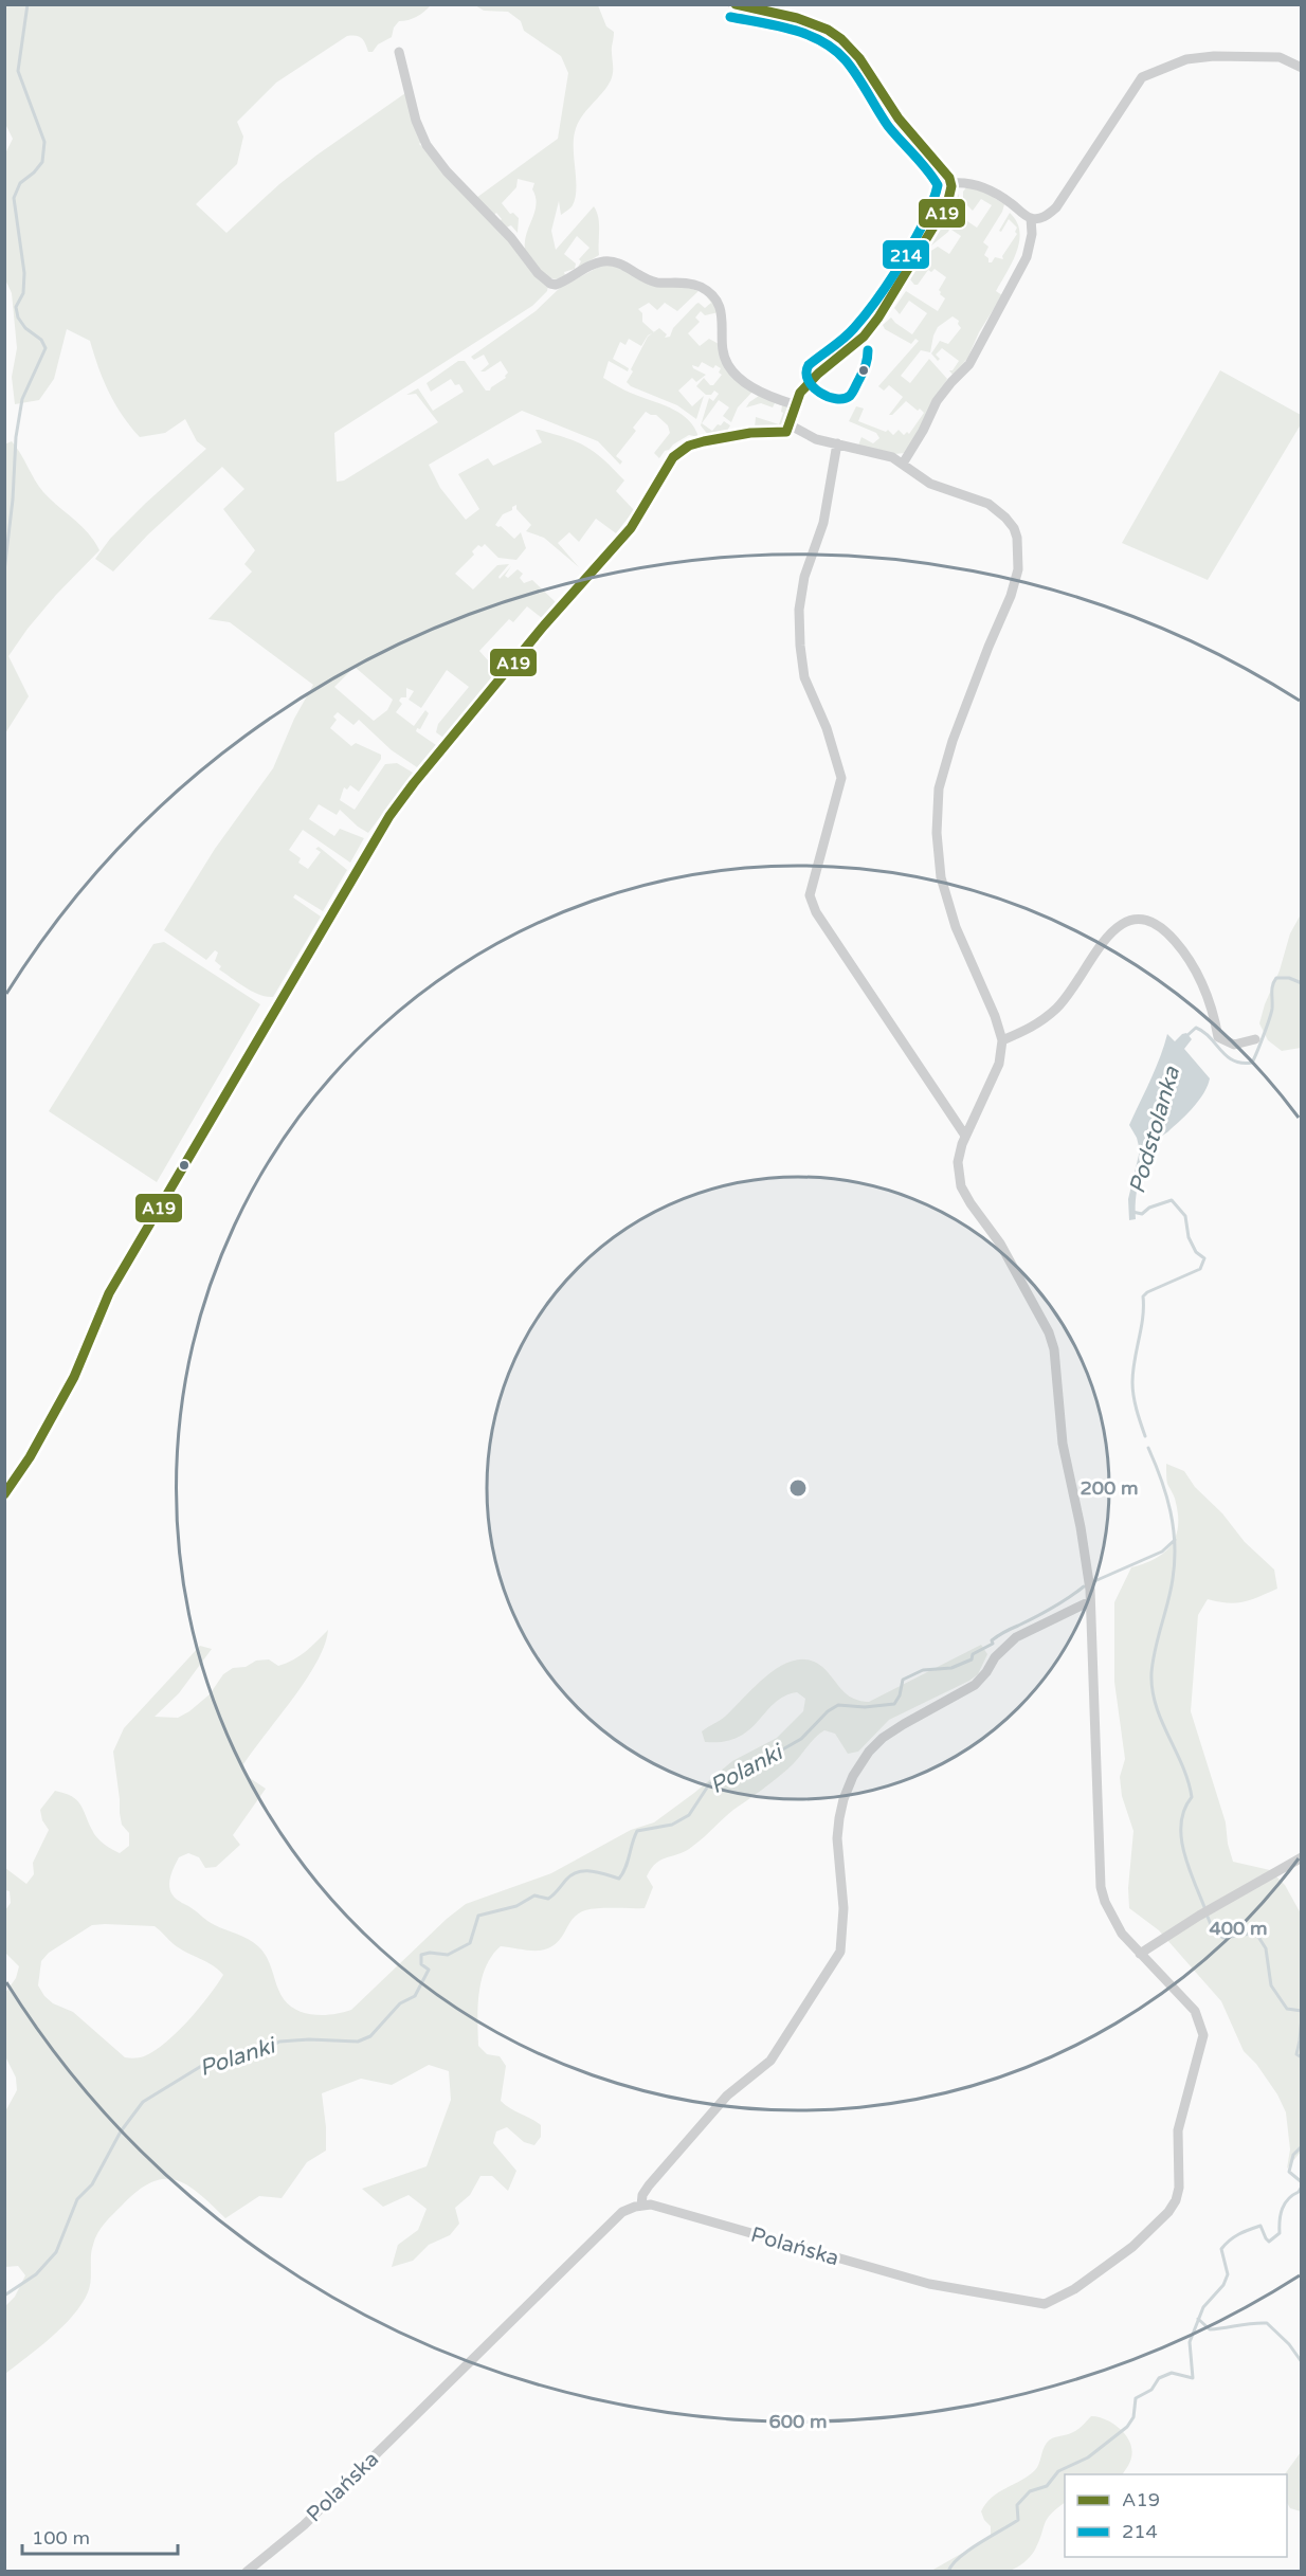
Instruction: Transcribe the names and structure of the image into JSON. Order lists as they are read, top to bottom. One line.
{"streets":{"street":["Polańska"]},"water":["Podstolanka","Polanki"],"lines":["transit line A19","transit line 214"],"legend":["A19","214"],"scale_bar":"100 m","rings":["200 m","400 m","600 m"]}
